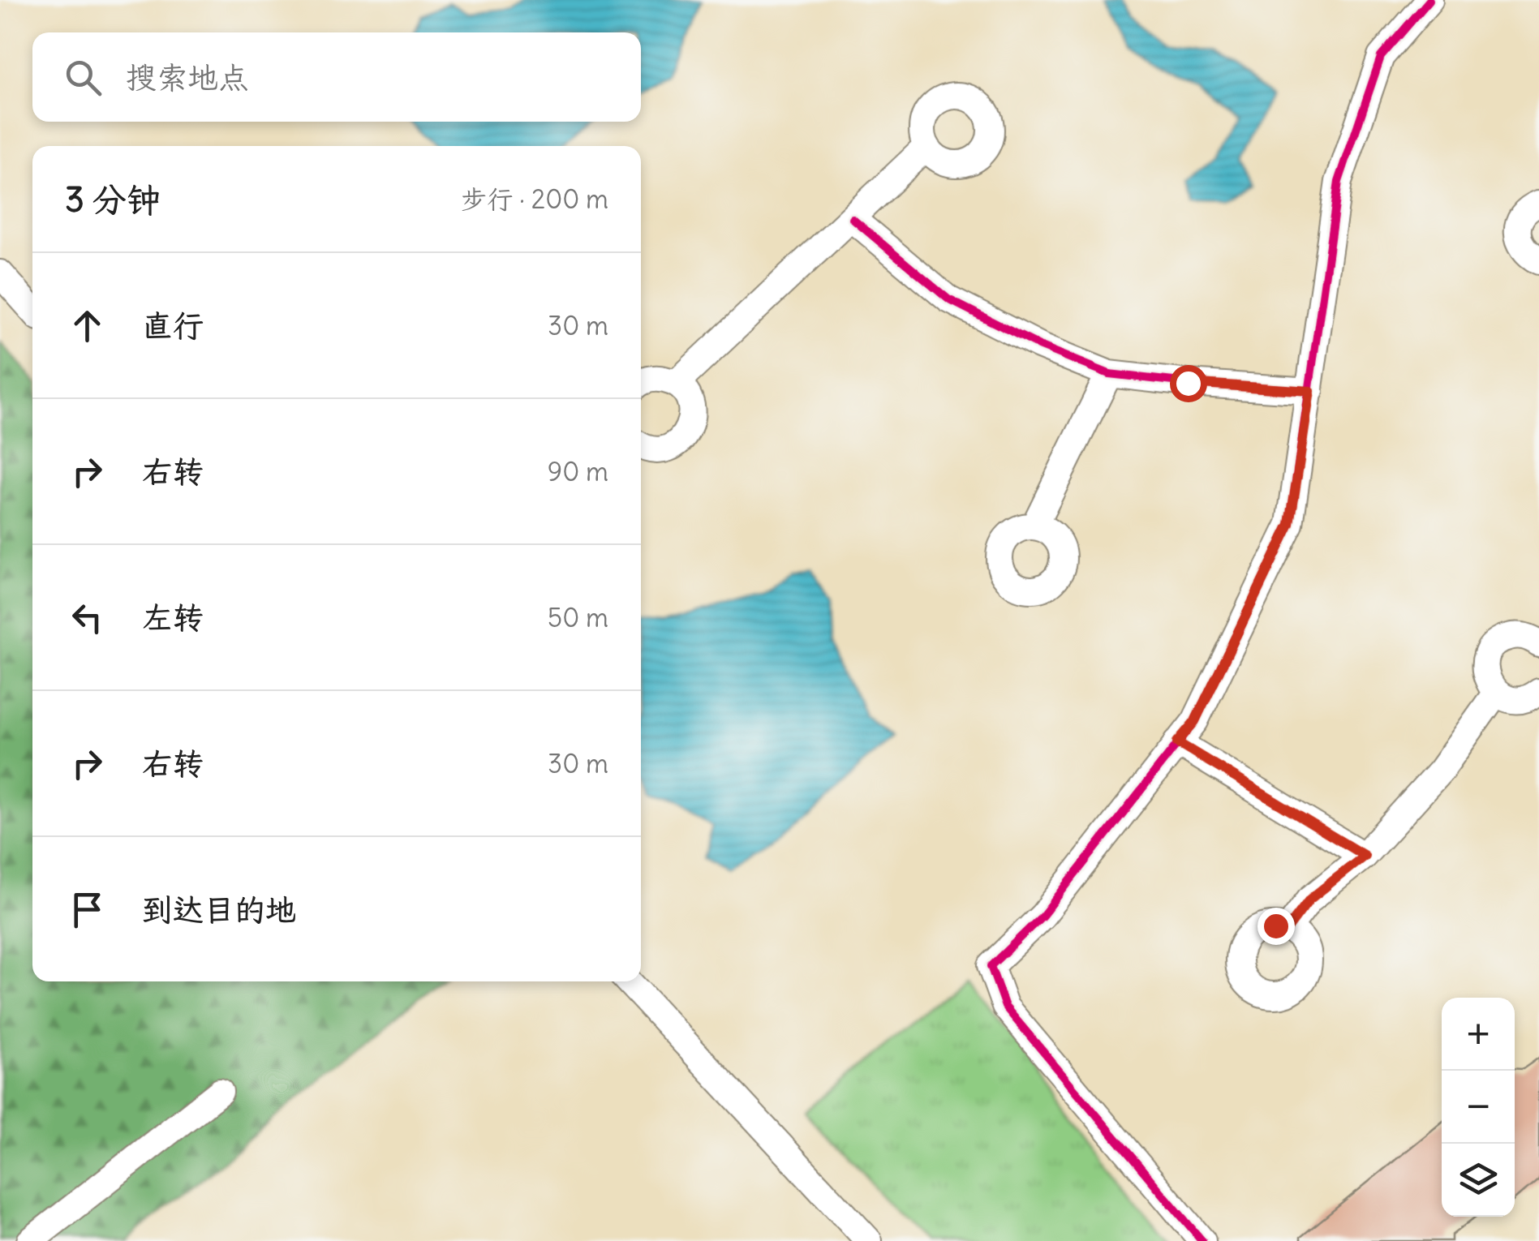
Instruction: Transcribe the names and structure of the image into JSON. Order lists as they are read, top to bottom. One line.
{"page":{"search":"搜索地点","heading":["3 分钟","步行 · 200 m"],"list":[["直行","30 m"],["右转","90 m"],["左转","50 m"],["右转","30 m"],"到达目的地"],"map_buttons":["+","−"]}}
